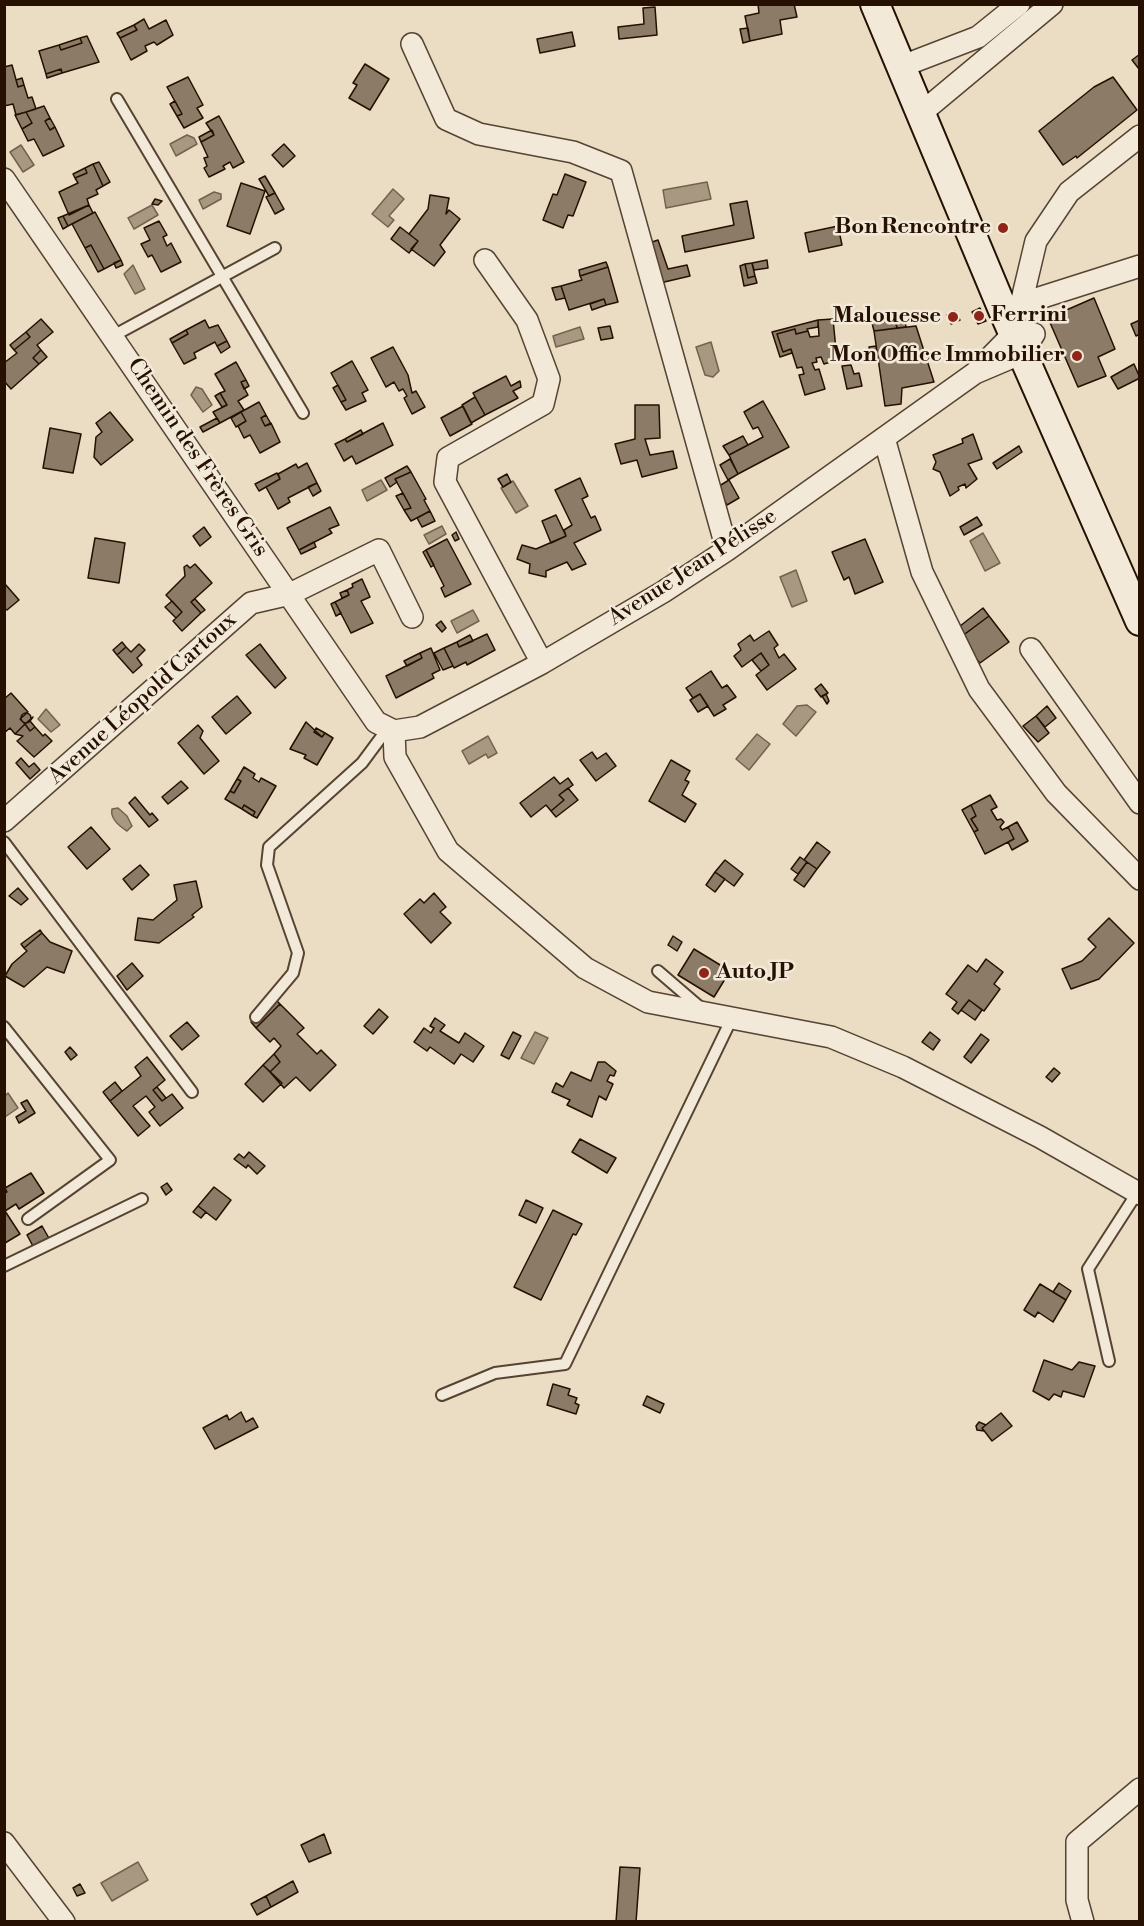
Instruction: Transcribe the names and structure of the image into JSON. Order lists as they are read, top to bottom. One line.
{"streets":{"street":["Chemin des Frères Gris","Avenue Jean Pélisse","Avenue Léopold Cartoux"]},"crossings":[["Chemin des Frères Gris","Avenue Jean Pélisse"],["Chemin des Frères Gris","Avenue Léopold Cartoux"]],"places":["Bon Rencontre","Ferrini","Malouesse","Mon Office Immobilier","Auto JP"]}
